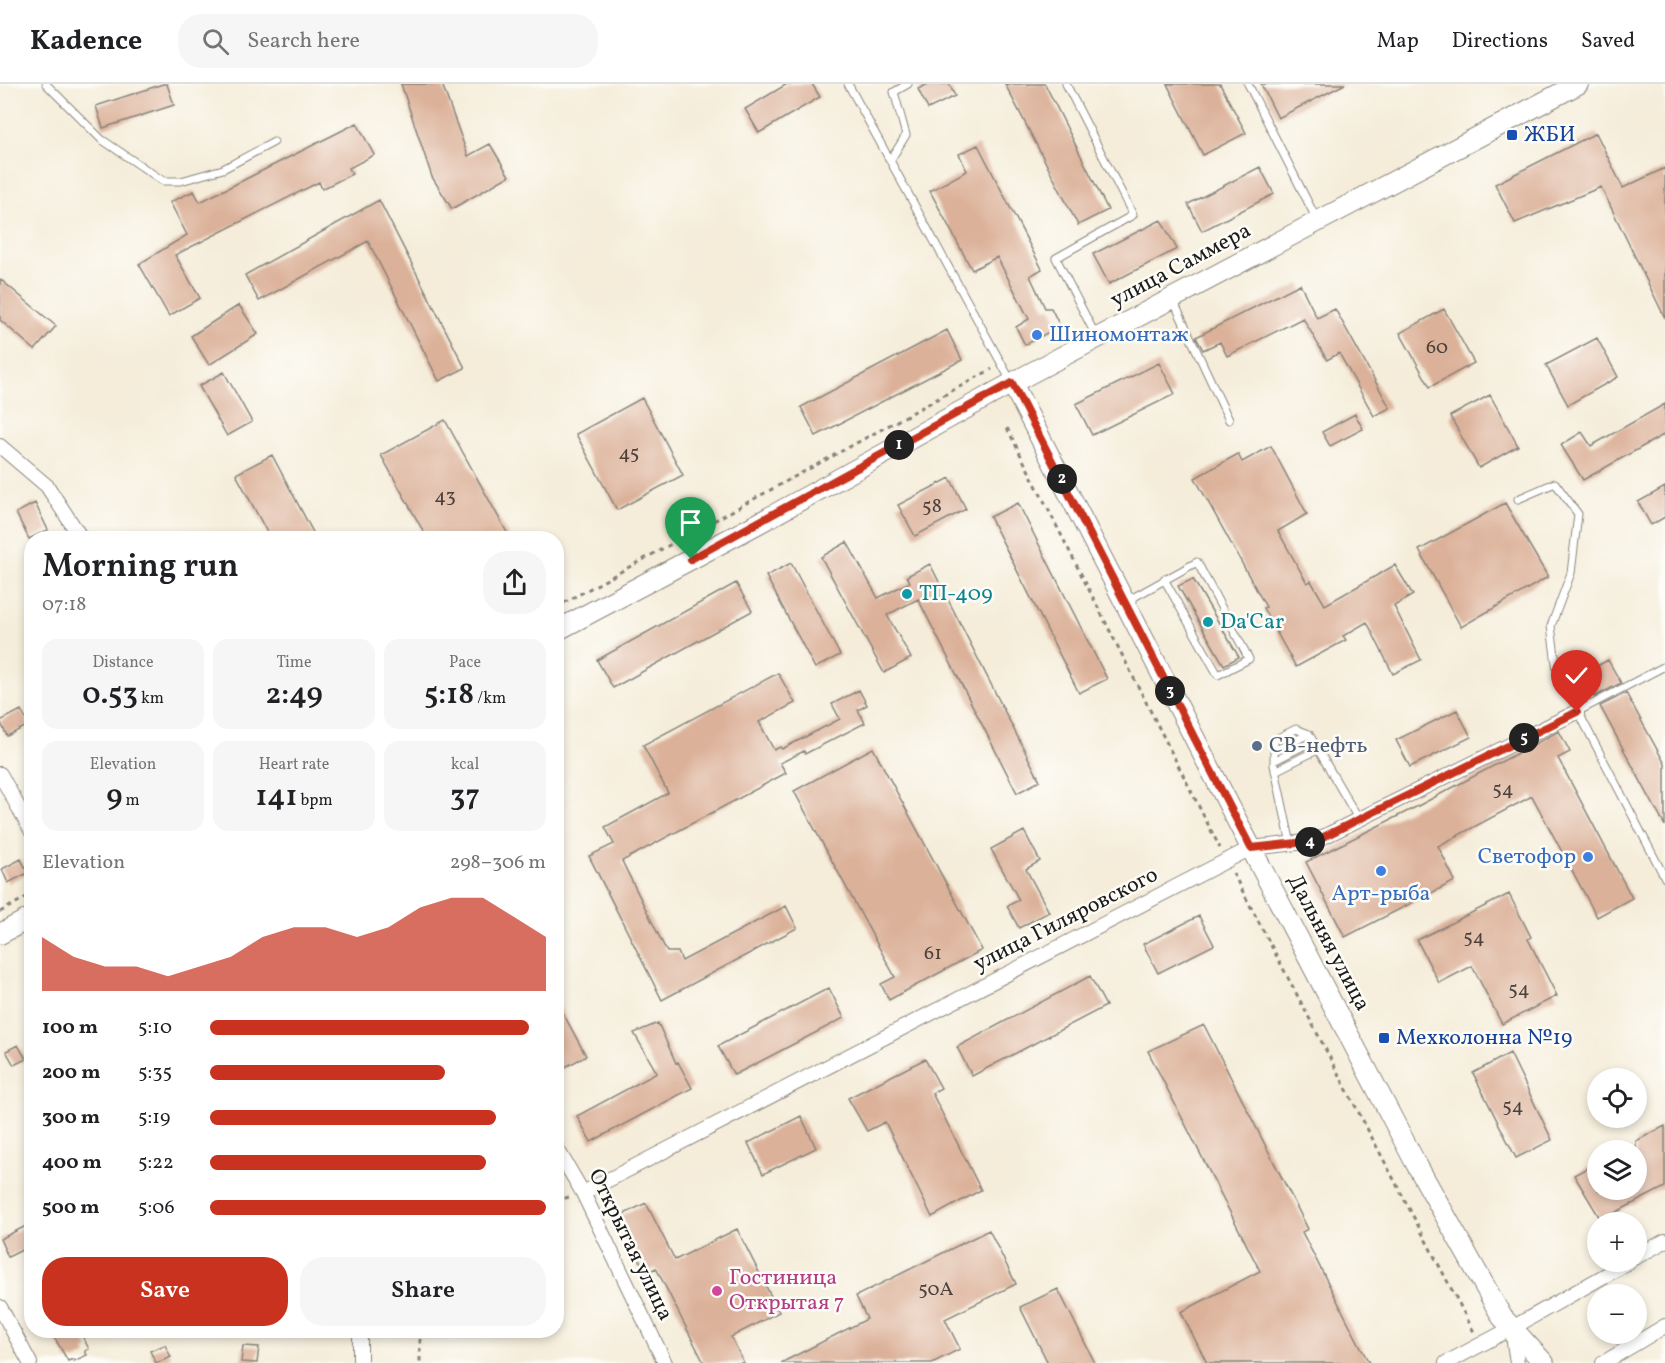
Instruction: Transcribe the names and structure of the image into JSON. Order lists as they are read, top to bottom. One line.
{"streets":{"street":["улица Саммера","улица Гиляровского","Дальняя улица","Открытая улица"]},"crossings":[["улица Саммера","Дальняя улица"],["улица Гиляровского","Дальняя улица"],["улица Гиляровского","Открытая улица"]],"places":{"transit":["ЖБИ","Мехколонна №19"],"other":["Шиномонтаж","ТП-409","Da'Car","СВ-нефть","Светофор","Арт-рыба","Гостиница Открытая 7"]},"house_numbers":["60","45","43","58","54","54","61","54","54","50А"],"page":{"header":"Kadence","search":"Search here","nav":["Map","Directions","Saved"],"pins":["1","2","3","5","4"],"heading":["Morning run","07:18"],"stats":[["Distance","0.53 km"],["Time","2:49"],["Pace","5:18 /km"],["Elevation","9 m"],["Heart rate","141 bpm"],["kcal","37"]],"chart":["Elevation","298–306 m"],"list":[{"name":"100 m","note":"5:10"},{"name":"200 m","note":"5:35"},{"name":"300 m","note":"5:19"},{"name":"400 m","note":"5:22"},{"name":"500 m","note":"5:06"}],"map_buttons":["+","−"],"buttons":["Save","Share"]}}
